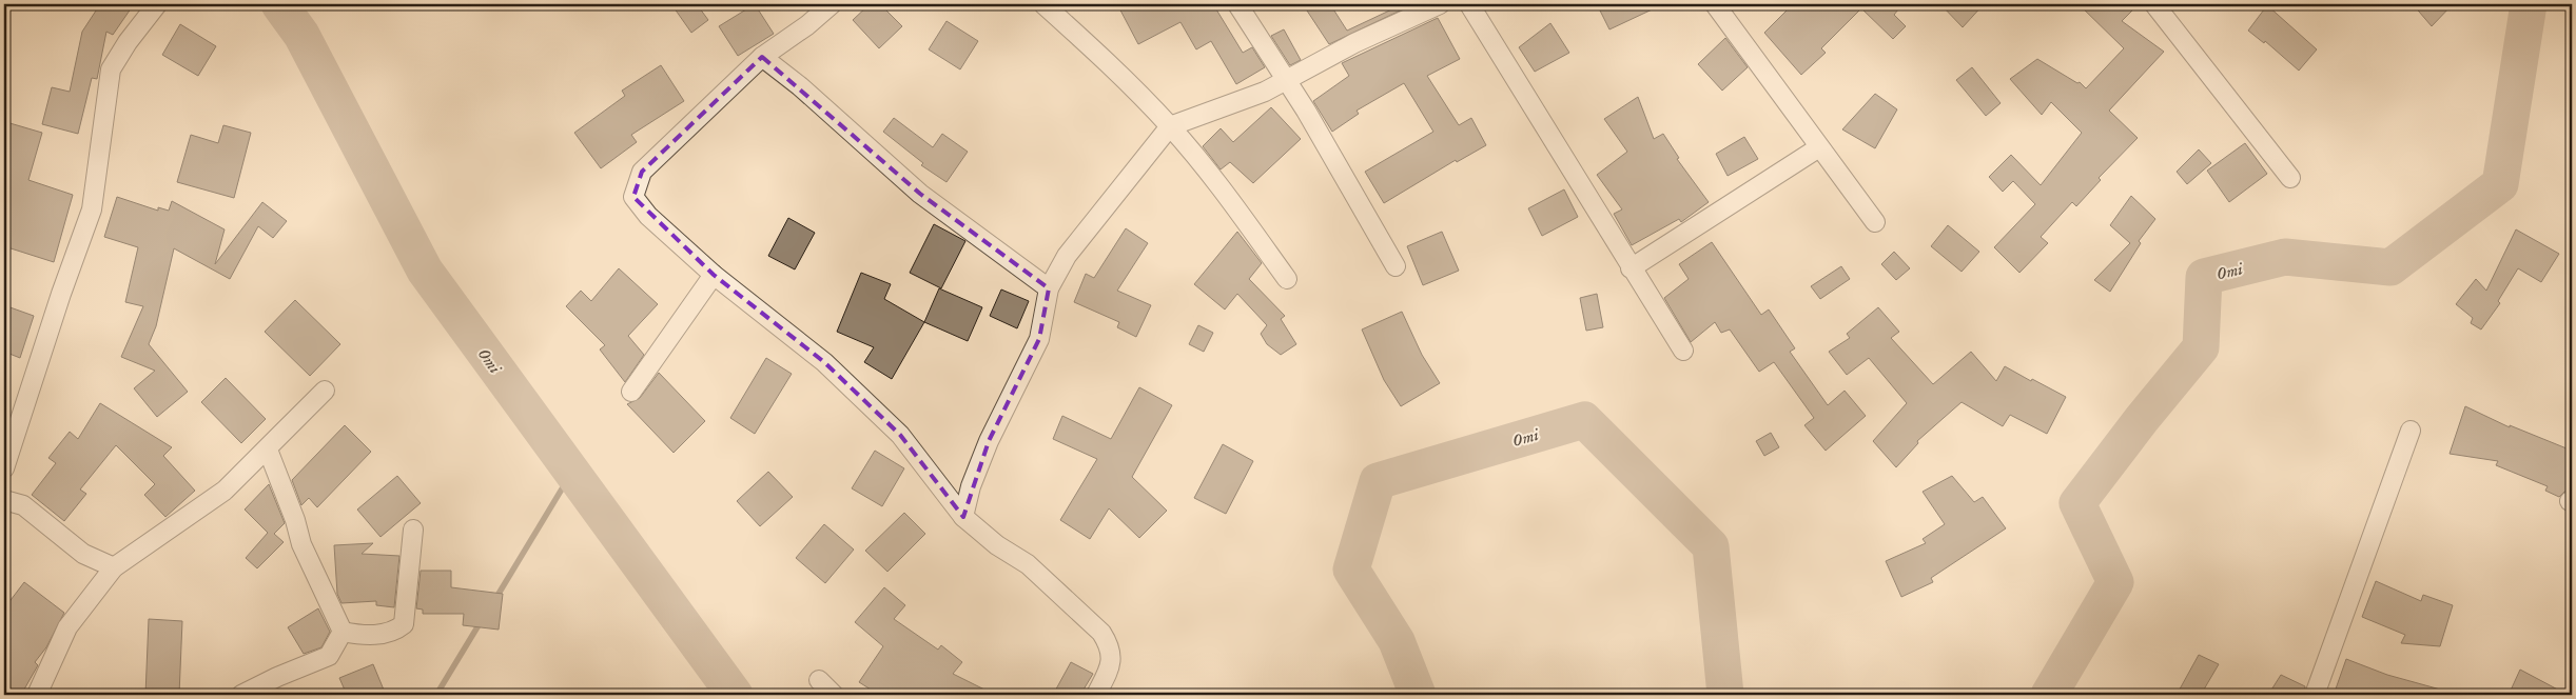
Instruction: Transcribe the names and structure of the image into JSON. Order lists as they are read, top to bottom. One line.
{"water":["Omi"]}
